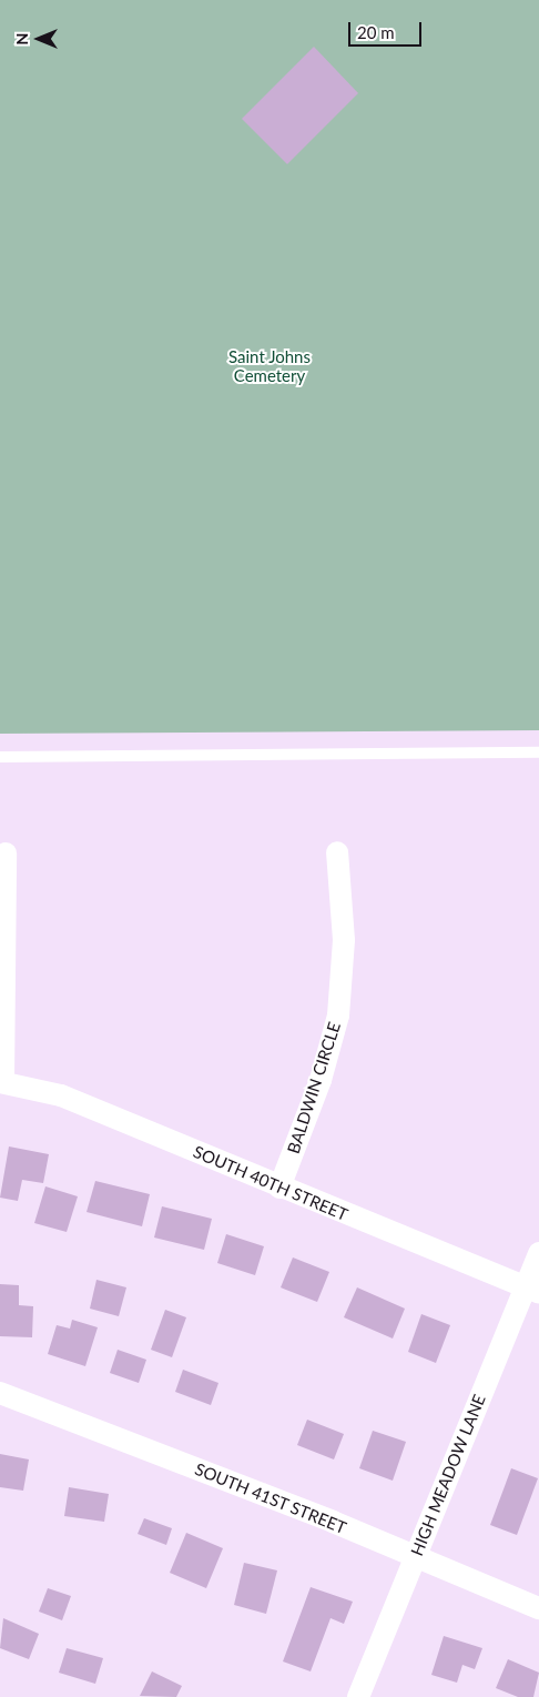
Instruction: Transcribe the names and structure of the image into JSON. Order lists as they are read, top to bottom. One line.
{"streets":{"street":["BALDWIN CIRCLE","SOUTH 40TH STREET","HIGH MEADOW LANE","SOUTH 41ST STREET"]},"crossings":[["BALDWIN CIRCLE","SOUTH 40TH STREET"],["SOUTH 40TH STREET","HIGH MEADOW LANE"],["HIGH MEADOW LANE","SOUTH 41ST STREET"]],"parks":["Saint Johns Cemetery"],"scale_bar":"20 m","north":"left"}
